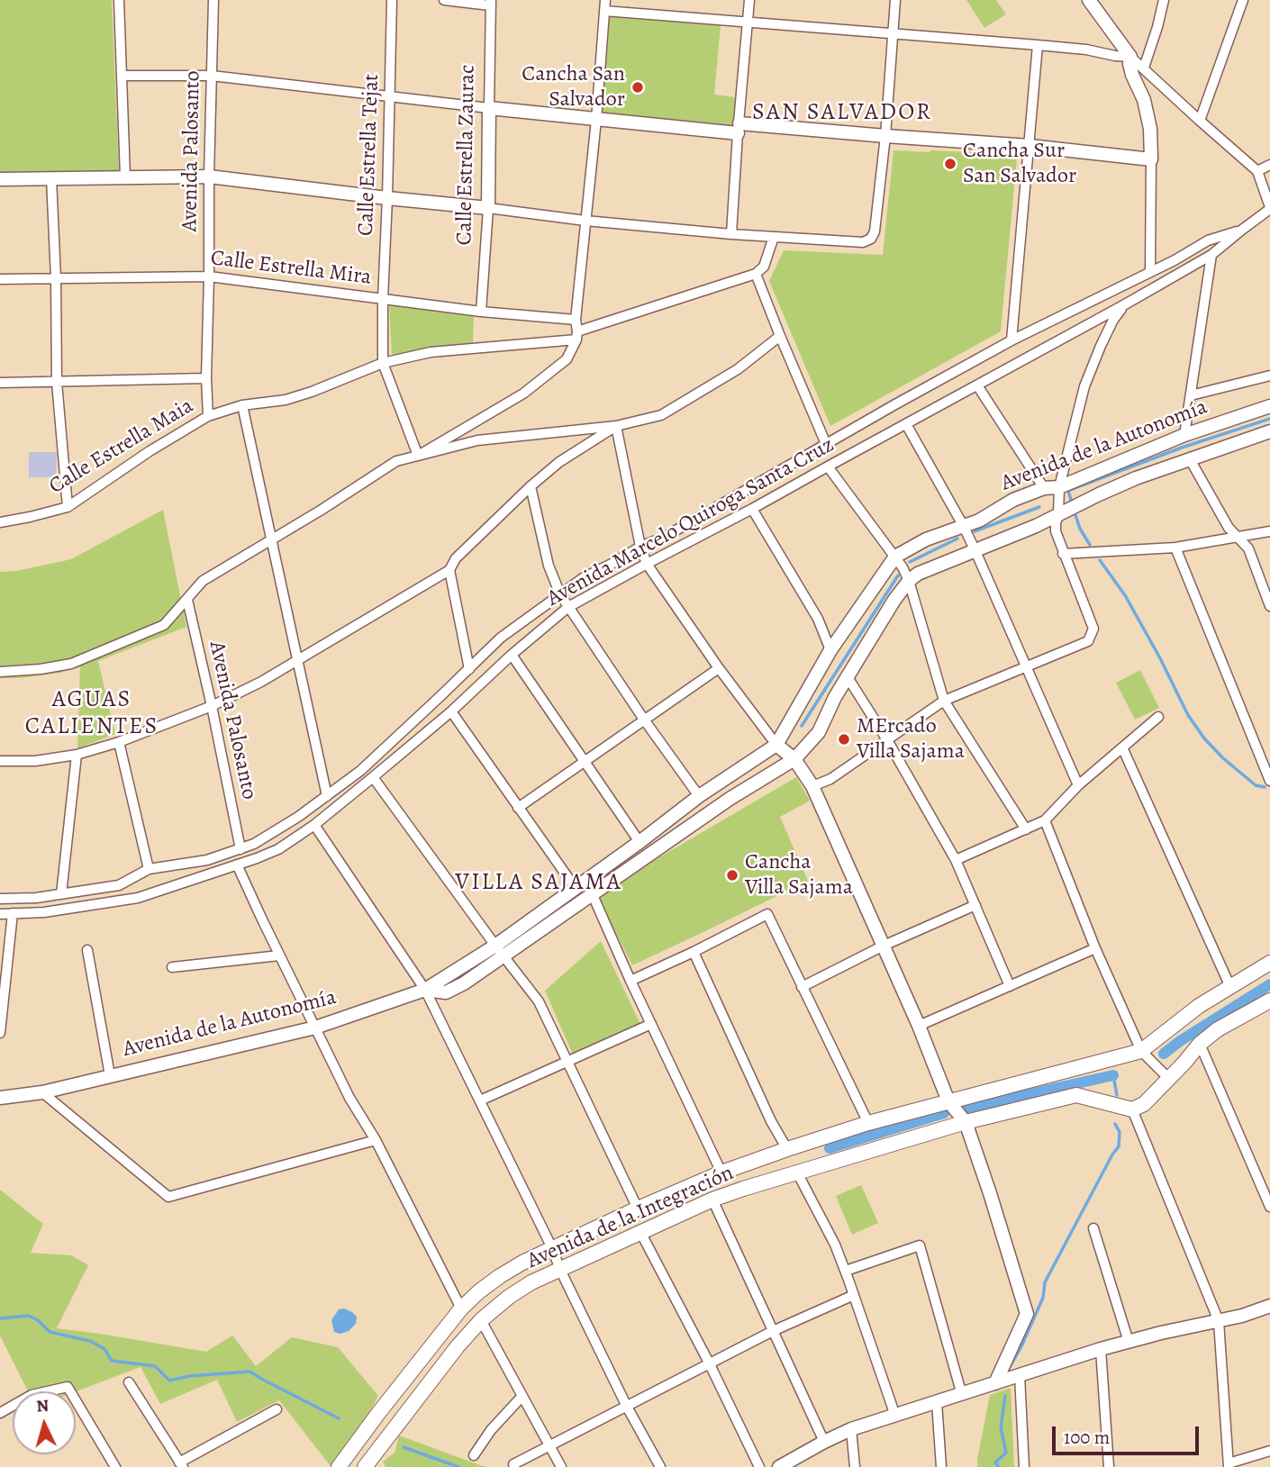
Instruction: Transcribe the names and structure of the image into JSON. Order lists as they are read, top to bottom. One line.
{"streets":{"main road":["Avenida de la Integración"],"street":["Avenida Palosanto","Calle Estrella Tejat","Calle Estrella Zaurac","Calle Estrella Mira","Avenida de la Autonomía","Calle Estrella Maia","Avenida Marcelo Quiroga Santa Cruz"]},"crossings":[["Avenida Palosanto","Calle Estrella Mira"],["Avenida Palosanto","Calle Estrella Maia"],["Avenida Palosanto","Avenida Marcelo Quiroga Santa Cruz"],["Calle Estrella Tejat","Calle Estrella Mira"],["Calle Estrella Tejat","Calle Estrella Maia"],["Calle Estrella Zaurac","Calle Estrella Mira"]],"districts":["SAN SALVADOR","AGUAS CALIENTES","VILLA SAJAMA"],"places":["Cancha San Salvador","Cancha Sur San Salvador","MErcado Villa Sajama","Cancha Villa Sajama"],"scale_bar":"100 m","north":"top"}
